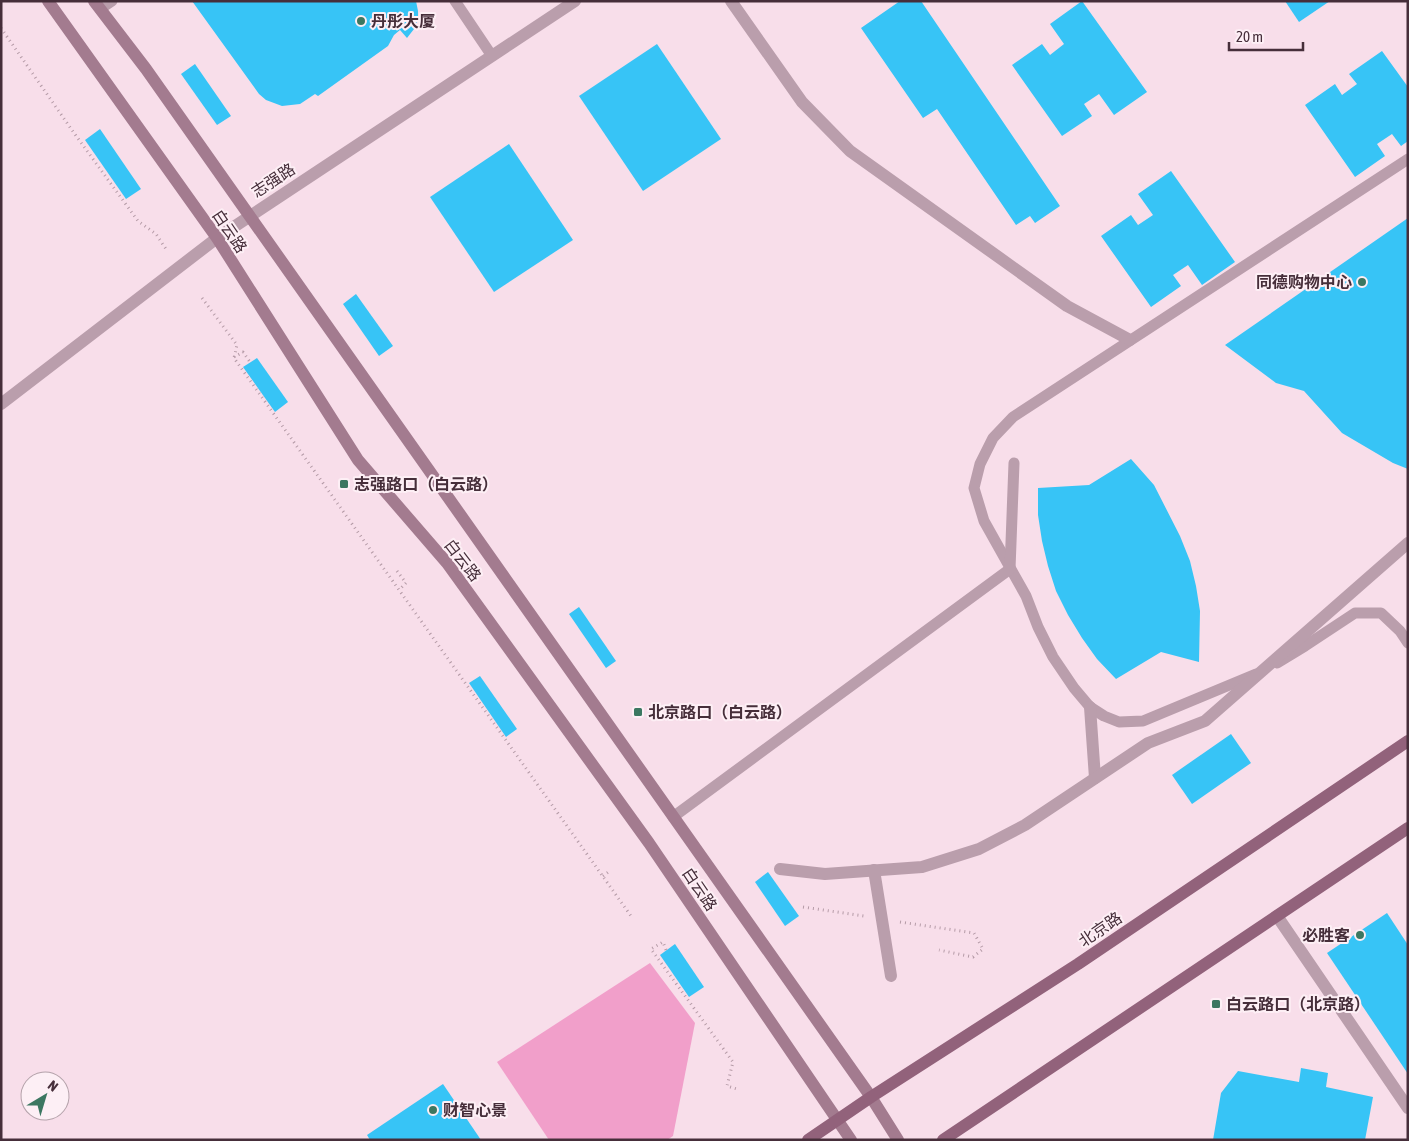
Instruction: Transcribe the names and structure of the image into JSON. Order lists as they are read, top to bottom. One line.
{"streets":{"main road":["白云路","北京路"],"street":["志强路"]},"crossings":[["志强路","白云路"],["白云路","北京路"]],"places":{"other":["丹彤大厦","同德购物中心","必胜客","财智心景"],"transit":["志强路口（白云路）","北京路口（白云路）","白云路口（北京路）"]},"scale_bar":"20 m","north":"top right"}
